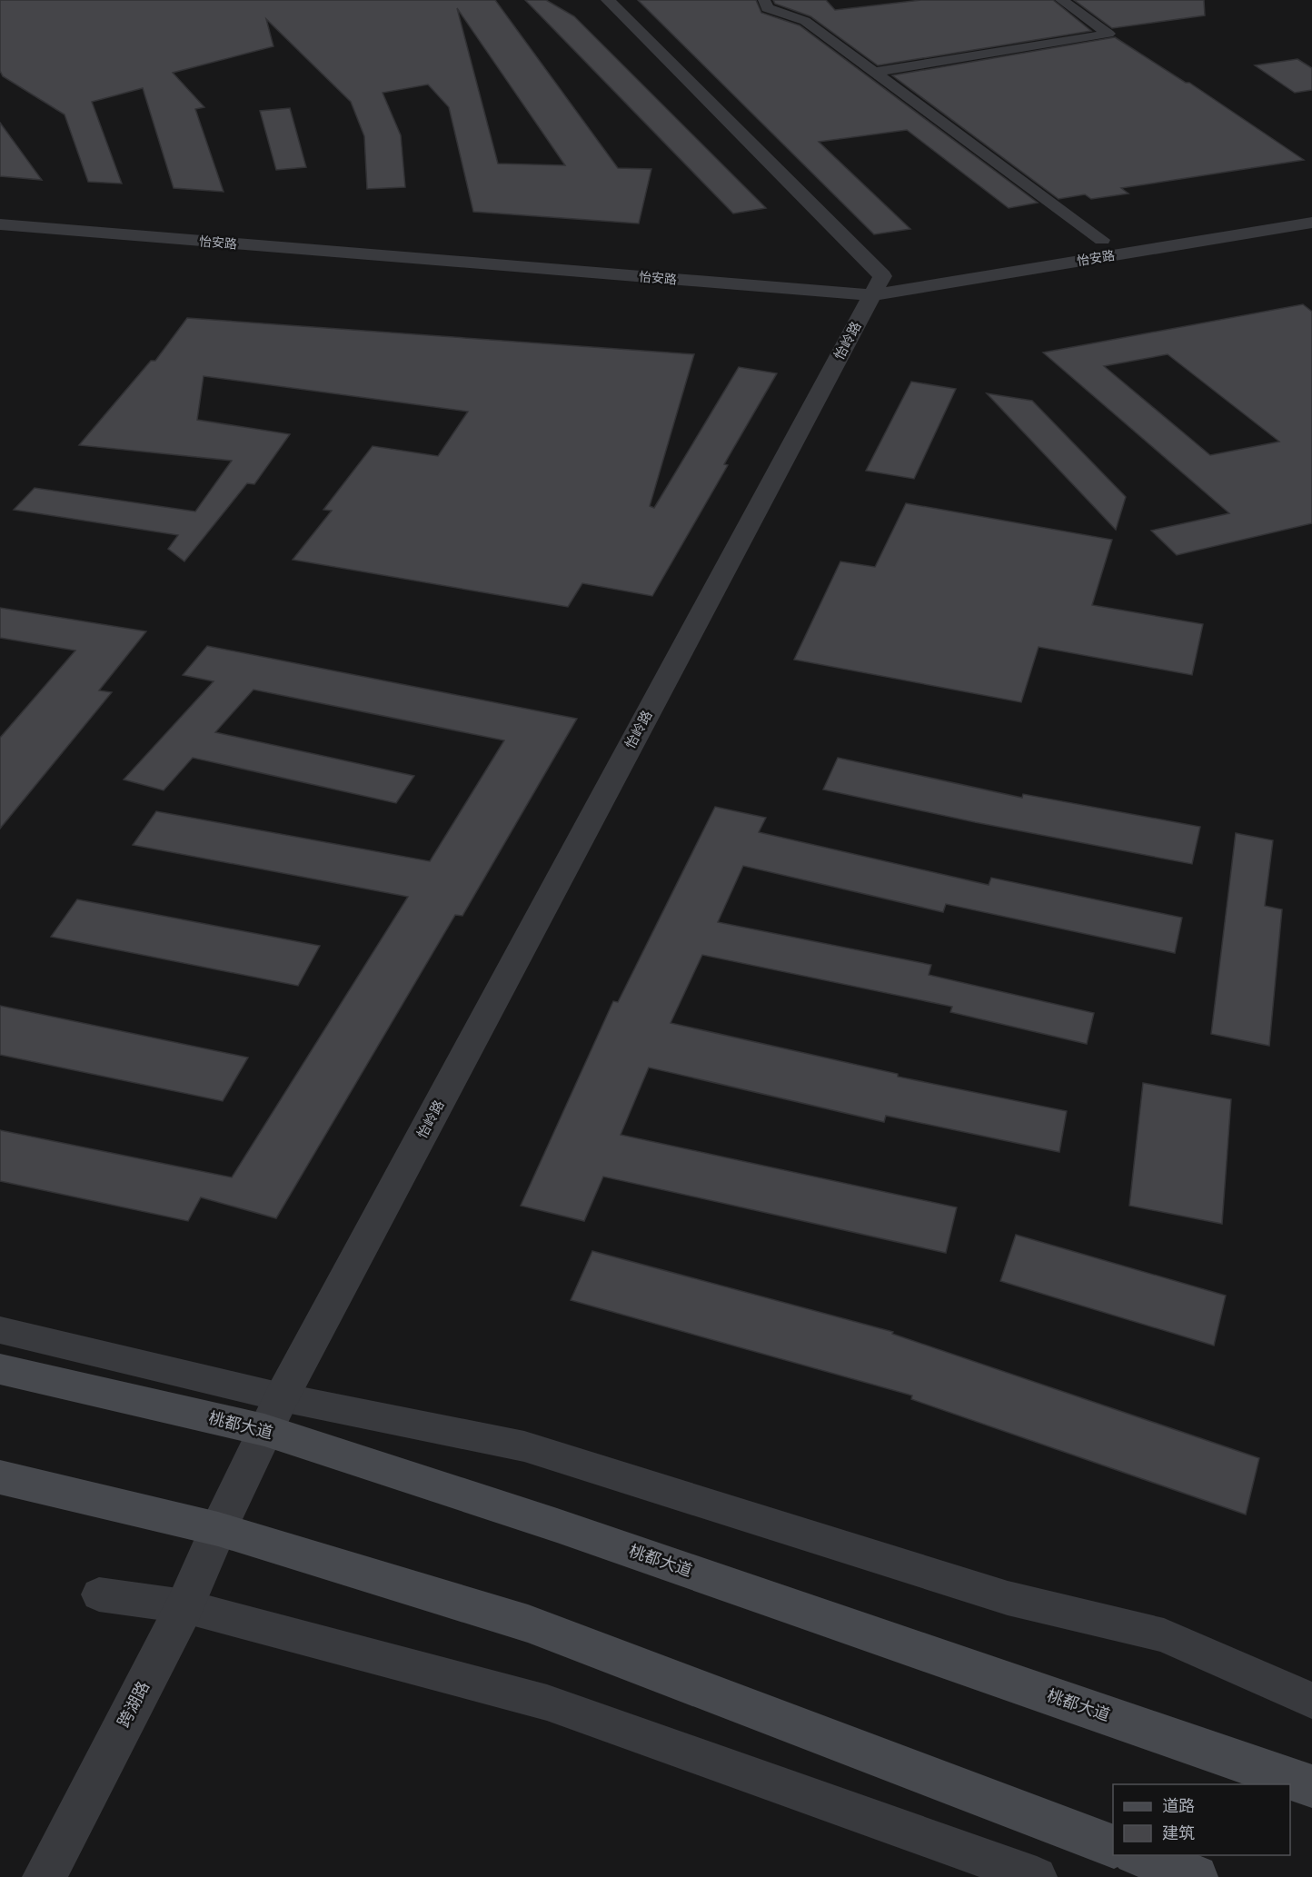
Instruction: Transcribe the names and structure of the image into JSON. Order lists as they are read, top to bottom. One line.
{"streets":{"main road":["桃都大道"],"street":["怡安路","怡岭路","跨湖路"]},"crossings":[["怡安路","怡岭路"],["怡岭路","桃都大道"],["怡岭路","跨湖路"]],"legend":["道路","建筑"]}
